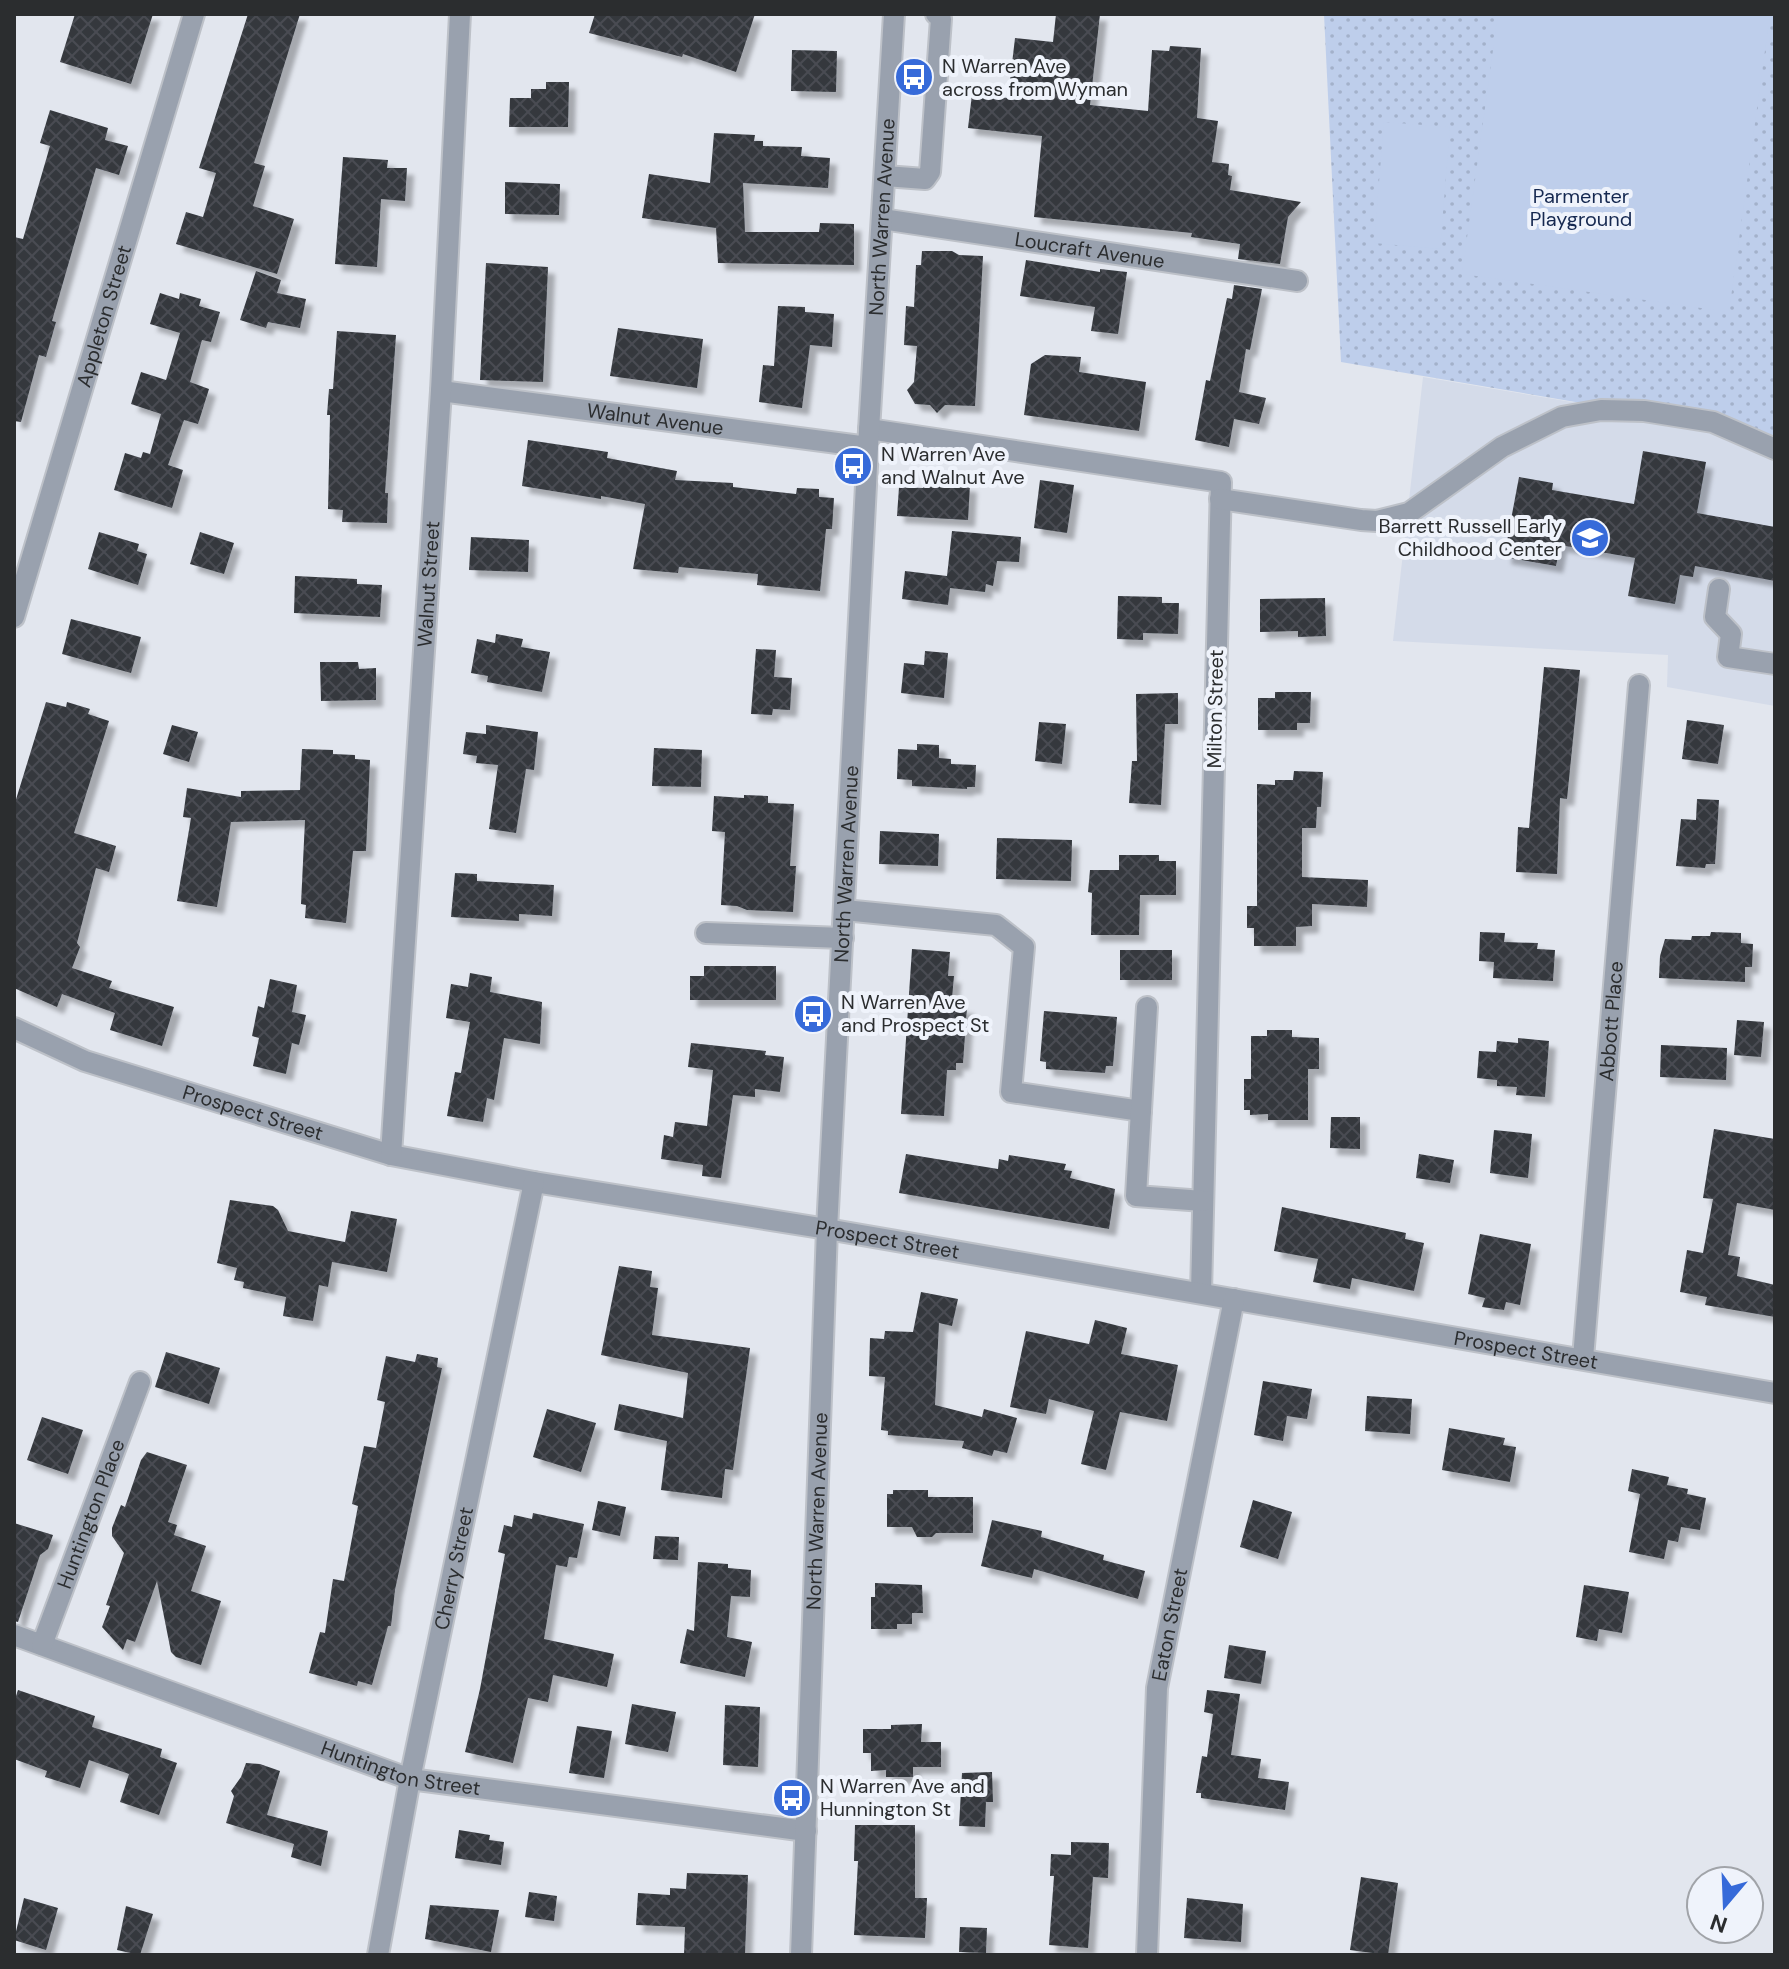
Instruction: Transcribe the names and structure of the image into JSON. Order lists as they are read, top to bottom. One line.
{"streets":{"street":["North Warren Avenue","Loucraft Avenue","Appleton Street","Walnut Avenue","Walnut Street","Milton Street","Abbott Place","Prospect Street","Huntington Place","Cherry Street","Eaton Street","Huntington Street"]},"crossings":[["North Warren Avenue","Loucraft Avenue"],["North Warren Avenue","Walnut Avenue"],["North Warren Avenue","Prospect Street"],["North Warren Avenue","Huntington Street"],["Walnut Avenue","Walnut Street"],["Walnut Street","Prospect Street"],["Milton Street","Prospect Street"],["Abbott Place","Prospect Street"],["Prospect Street","Cherry Street"],["Prospect Street","Eaton Street"],["Huntington Place","Huntington Street"],["Cherry Street","Huntington Street"]],"parks":["Parmenter Playground"],"places":{"bus stop":["N Warren Ave across from Wyman","N Warren Ave and Walnut Ave","N Warren Ave and Prospect St","N Warren Ave and Hunnington St"],"school or university":["Barrett Russell Early Childhood Center"]},"north":"bottom"}
